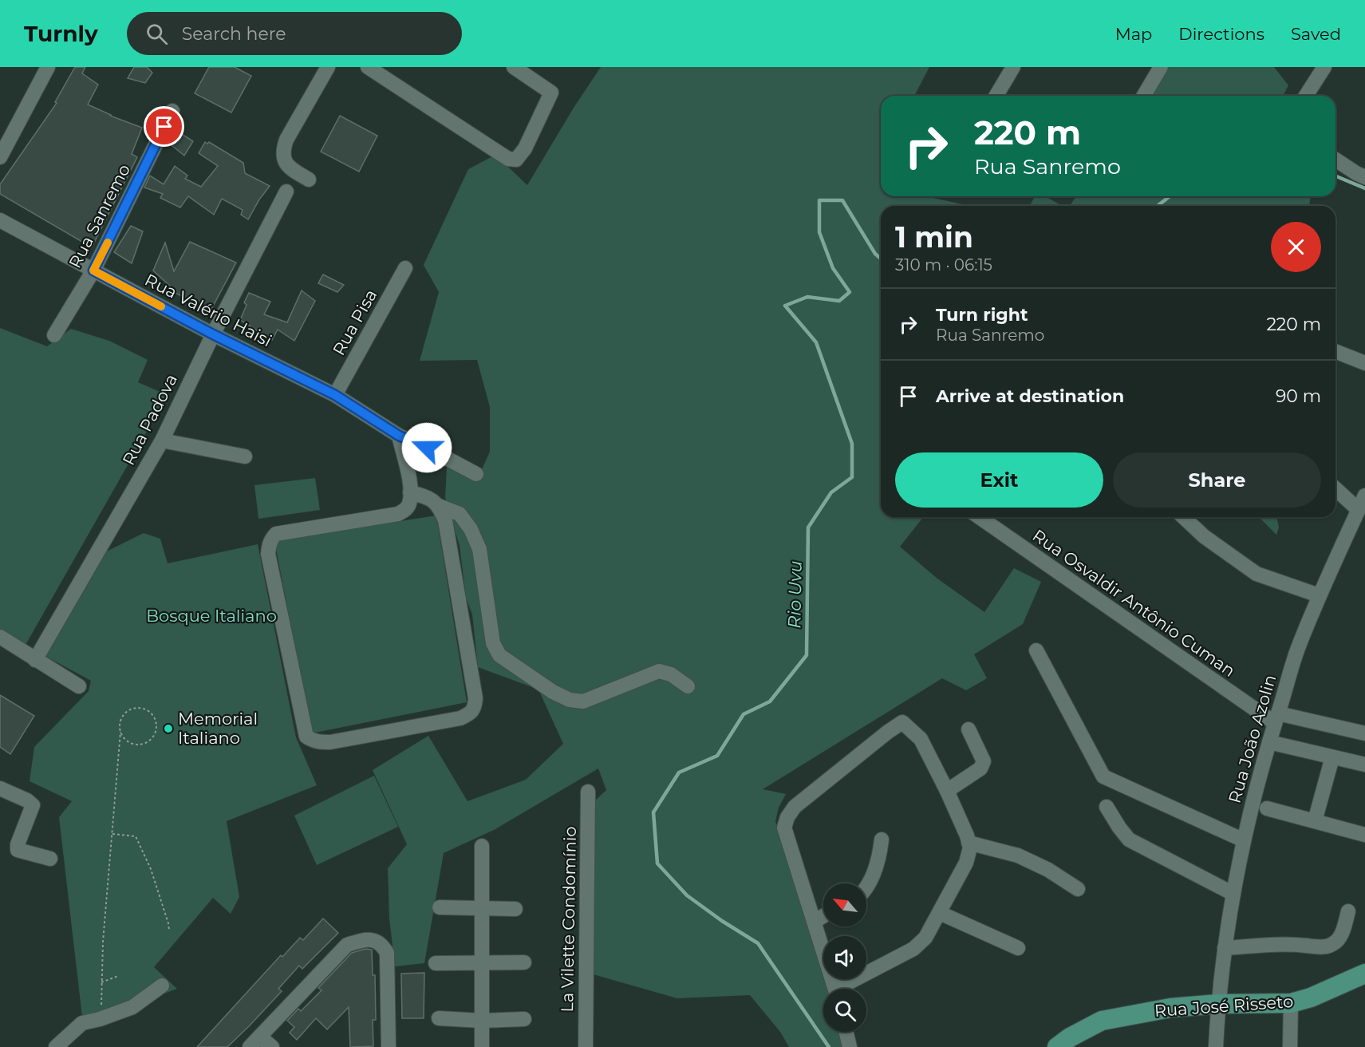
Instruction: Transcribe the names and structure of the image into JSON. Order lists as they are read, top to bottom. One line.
{"streets":{"main road":["Rua José Risseto"],"street":["Rua Sanremo","Rua Valério Haisi","Rua Pisa","Rua Padova","Rua Osvaldir Antônio Cuman","Rua João Azolin","La Vilette Condomínio"]},"crossings":[["Rua Sanremo","Rua Valério Haisi"],["Rua Valério Haisi","Rua Pisa"],["Rua Valério Haisi","Rua Padova"],["Rua Osvaldir Antônio Cuman","Rua João Azolin"],["Rua João Azolin","Rua José Risseto"]],"water":["Rio Uvu"],"parks":["Bosque Italiano"],"places":["Memorial Italiano"],"north":"top left","page":{"header":"Turnly","search":"Search here","nav":["Map","Directions","Saved"],"turn":["220 m","Rua Sanremo"],"heading":["1 min","310 m · 06:15"],"list":[{"name":"Turn right","note":"Rua Sanremo","value":"220 m"},{"name":"Arrive at destination","value":"90 m"}],"buttons":["Exit","Share"]}}
